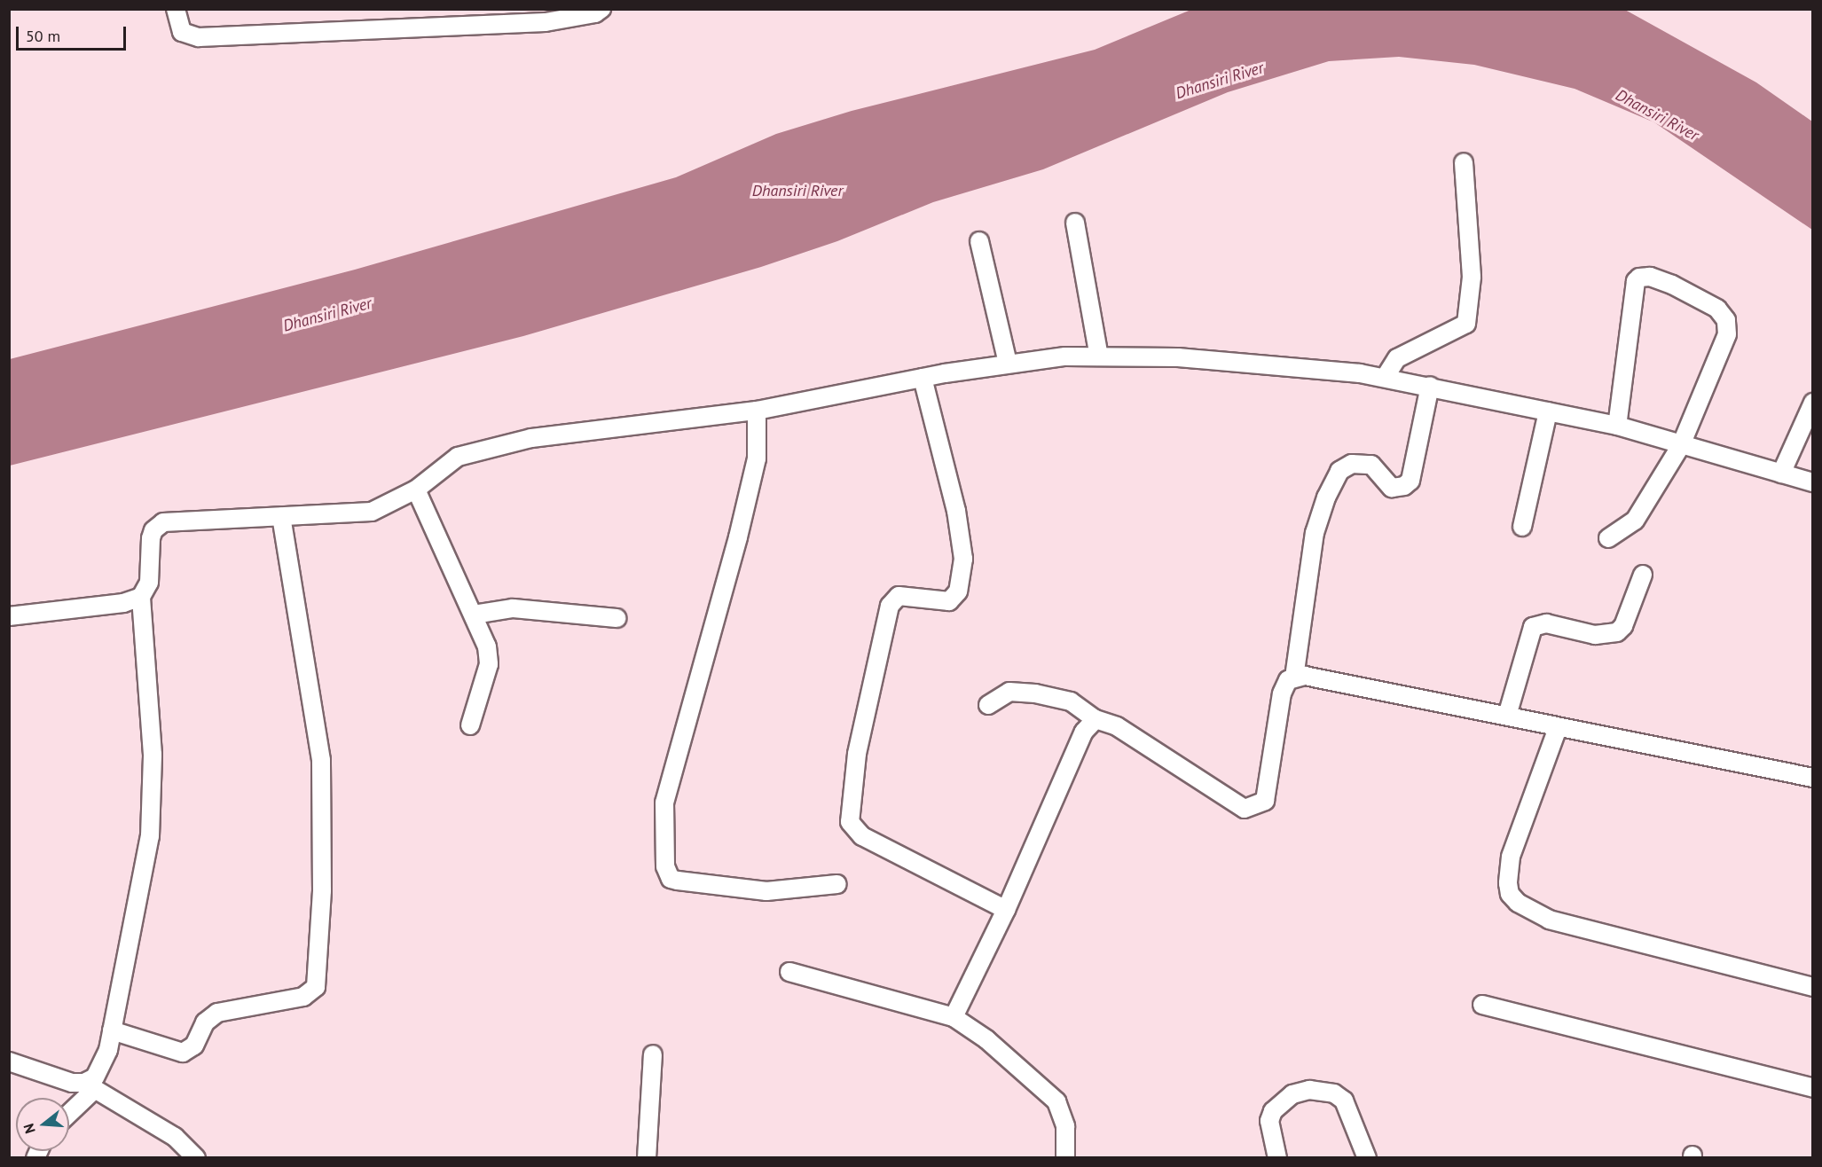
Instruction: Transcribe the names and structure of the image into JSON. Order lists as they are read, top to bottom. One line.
{"water":["Dhansiri River"],"scale_bar":"50 m","north":"left"}
